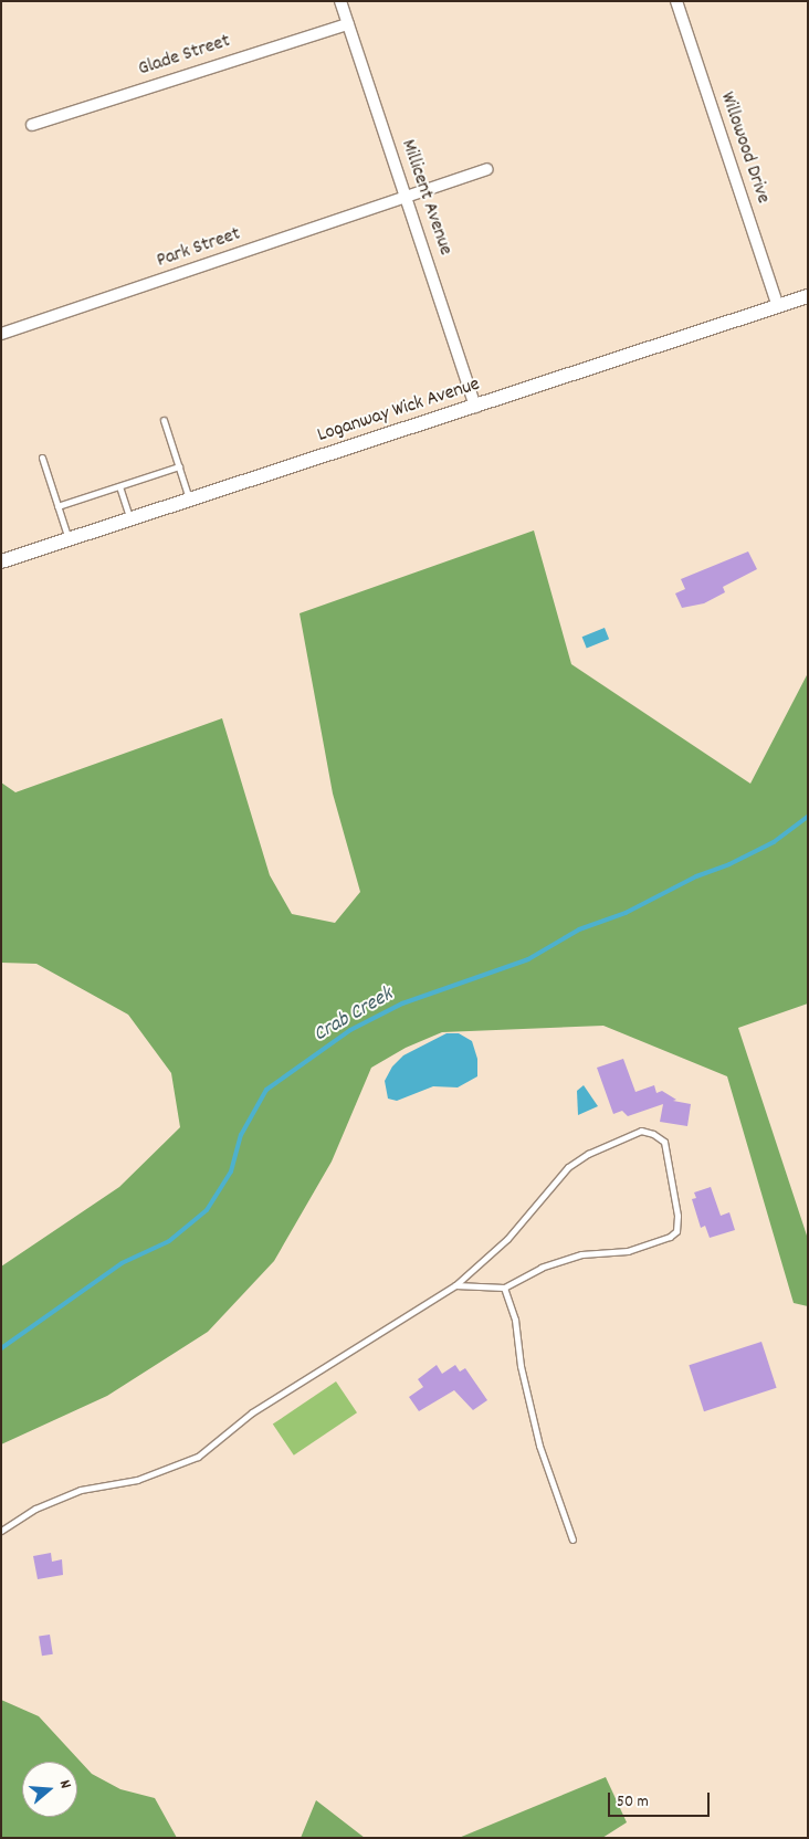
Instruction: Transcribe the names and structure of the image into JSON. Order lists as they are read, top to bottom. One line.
{"streets":{"street":["Glade Street","Willowood Drive","Millicent Avenue","Park Street","Loganway Wick Avenue"]},"crossings":[["Glade Street","Millicent Avenue"],["Willowood Drive","Loganway Wick Avenue"],["Millicent Avenue","Park Street"],["Millicent Avenue","Loganway Wick Avenue"]],"water":["Crab Creek"],"scale_bar":"50 m","north":"right"}
